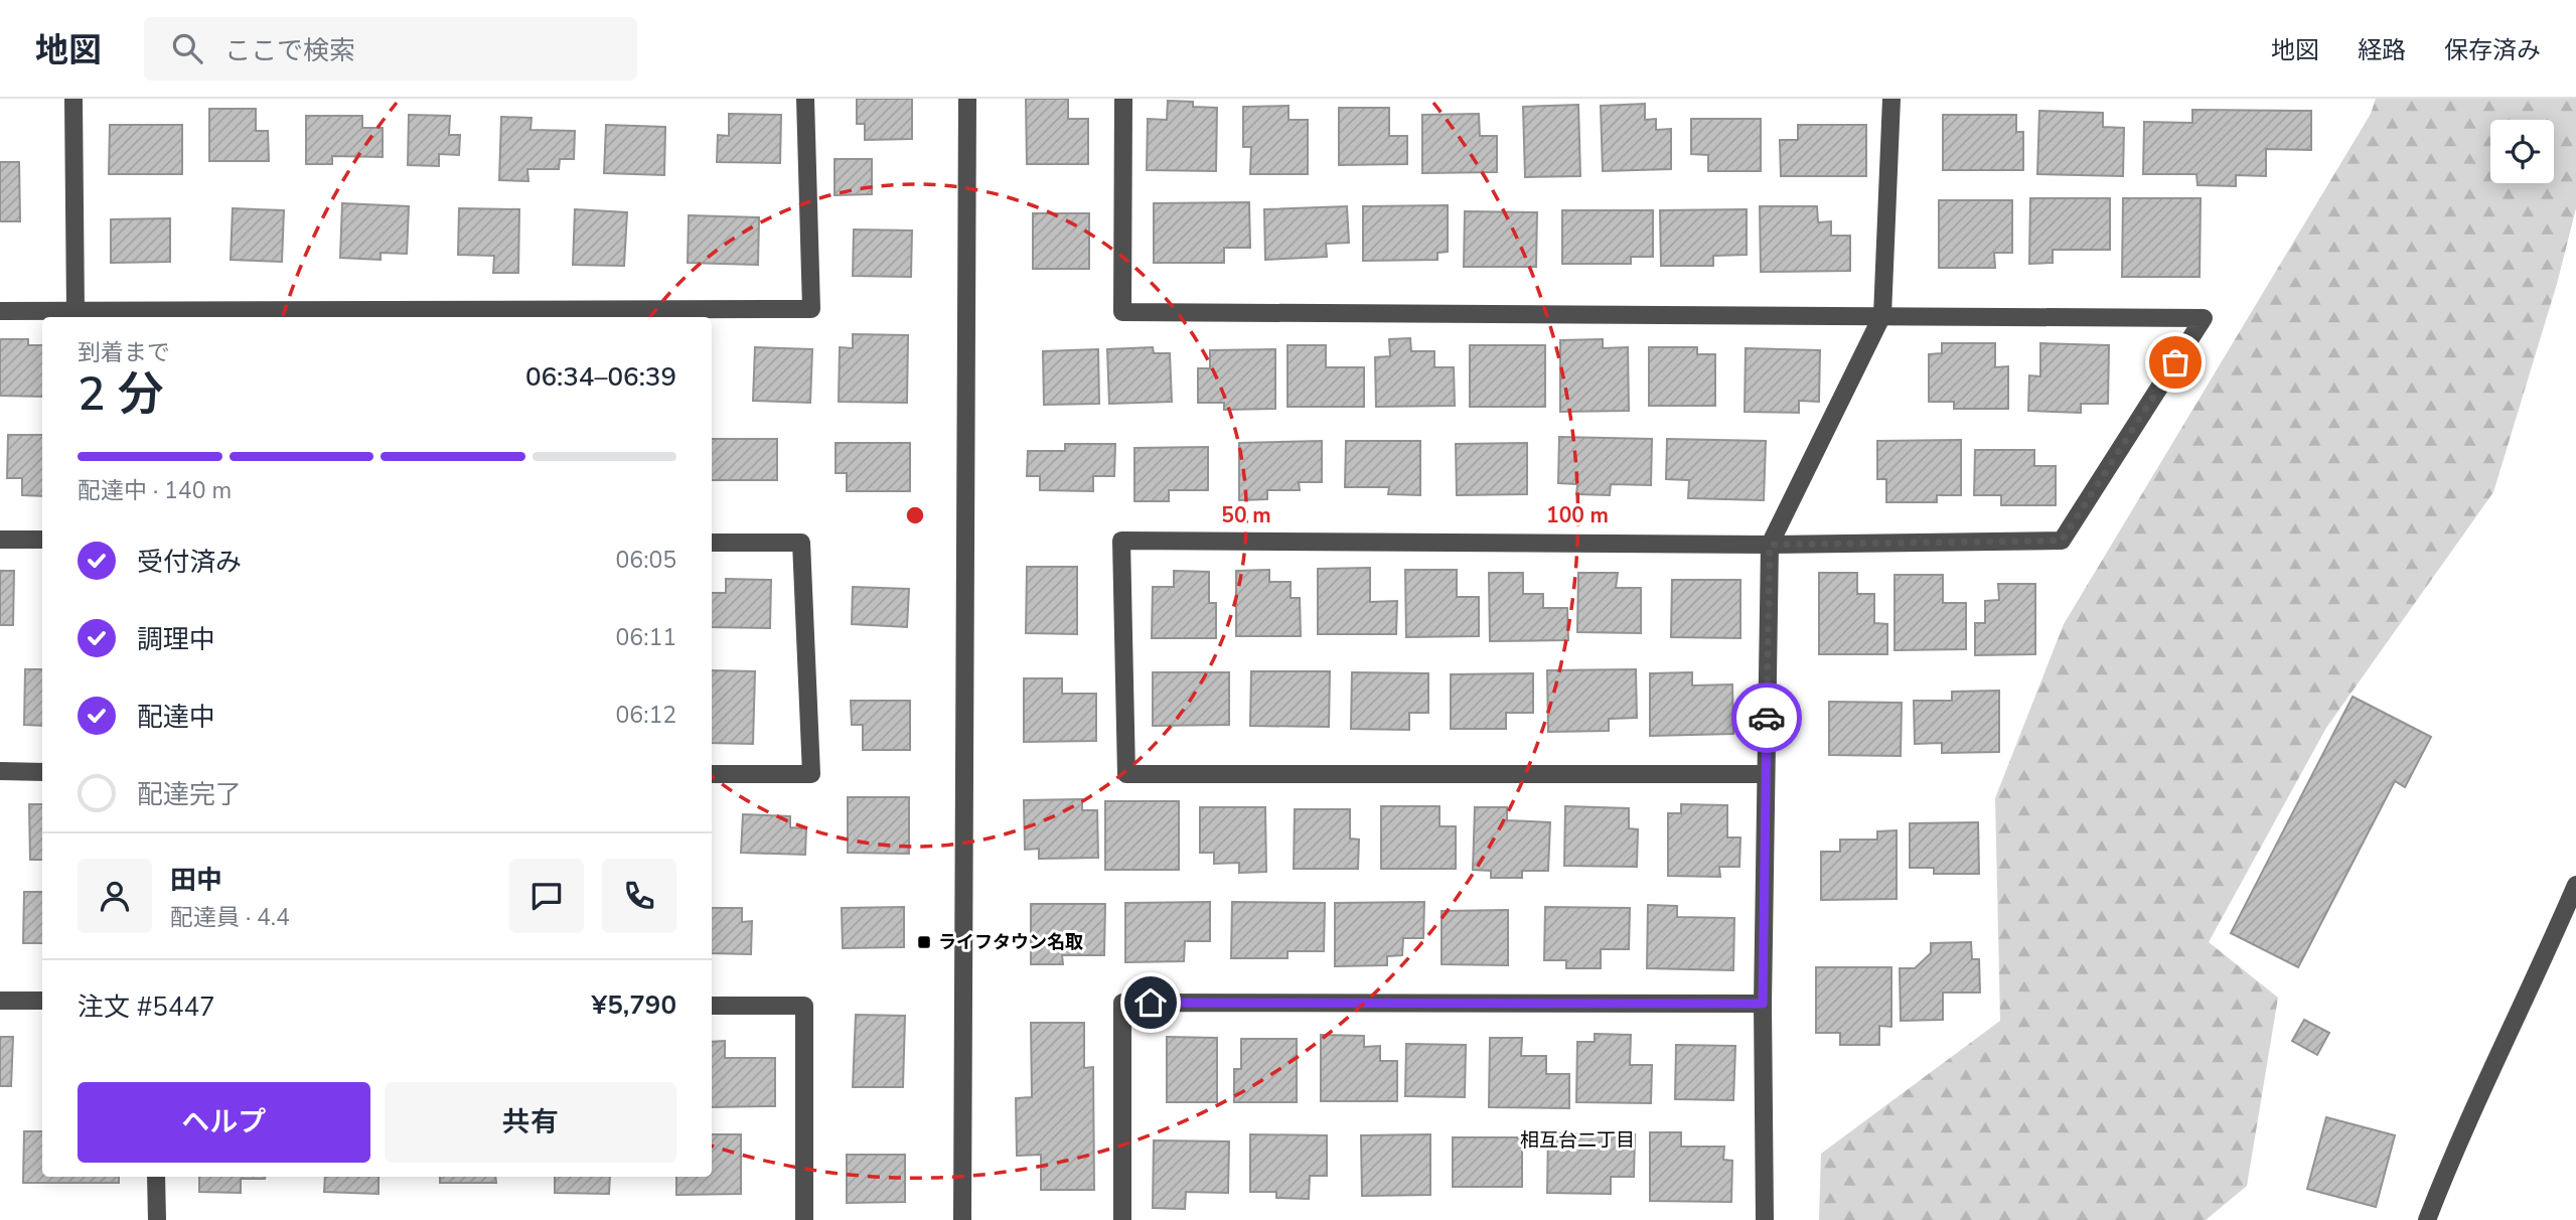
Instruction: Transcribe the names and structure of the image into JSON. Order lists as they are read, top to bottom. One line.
{"districts":["相互台二丁目"],"places":{"transit":["ライフタウン名取"]},"page":{"header":"地図","search":"ここで検索","nav":["地図","経路","保存済み"],"heading":["2 分","到着まで","06:34–06:39"],"panel":["田中","配達員 · 4.4","注文 #5447","¥5,790"],"bar":"配達中 · 140 m","list":[["受付済み","06:05"],["調理中","06:11"],["配達中","06:12"],"配達完了"],"buttons":["ヘルプ","共有"]},"rings":["50 m","100 m"]}
